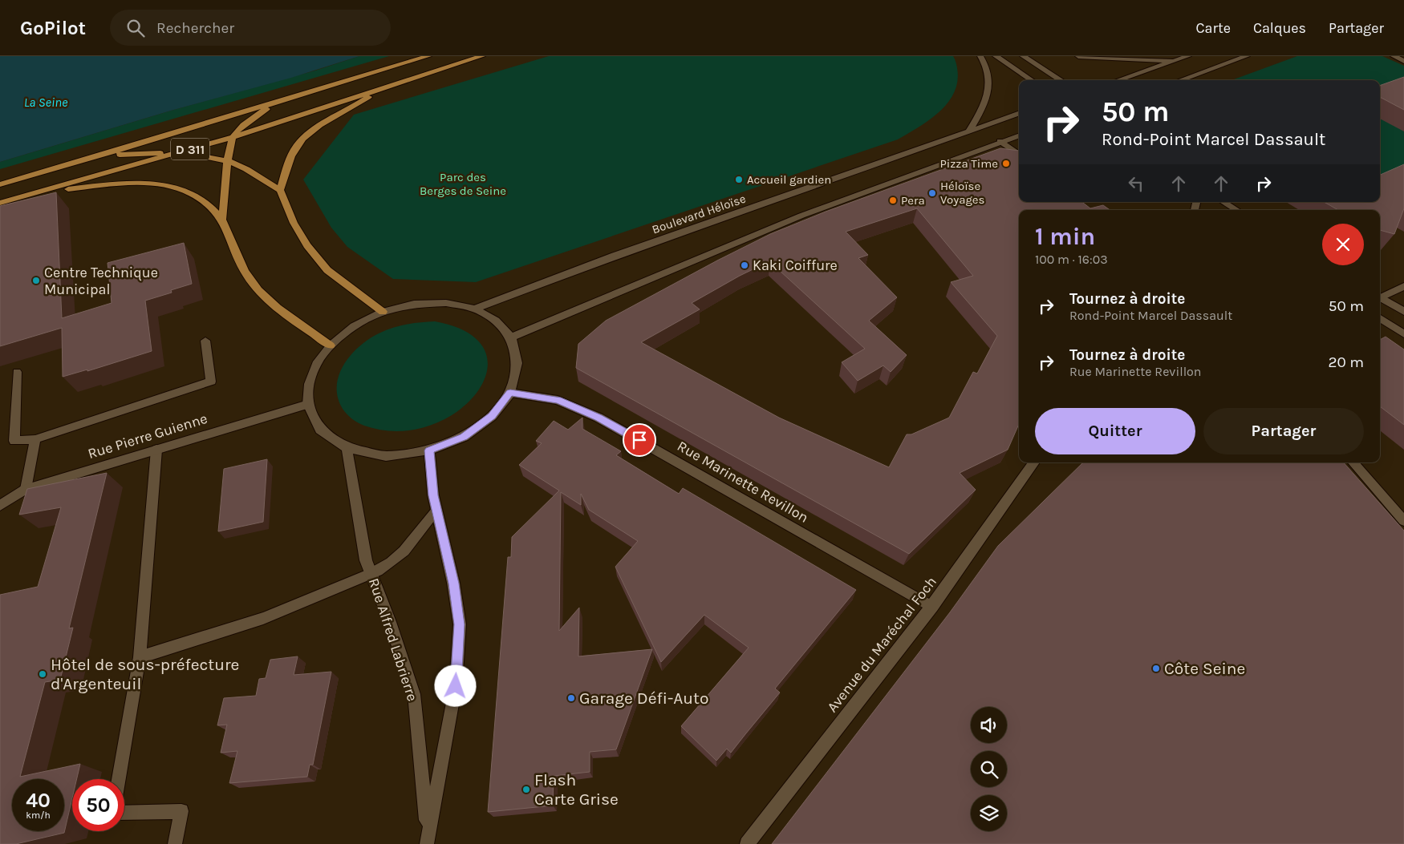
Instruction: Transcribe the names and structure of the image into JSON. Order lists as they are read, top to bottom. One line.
{"streets":{"main road":["D 311","Boulevard Héloïse","Rue Pierre Guienne","Rue Marinette Revillon","Rue Alfred Labrierre","Avenue du Maréchal Foch"]},"crossings":[["Rue Marinette Revillon","Avenue du Maréchal Foch"]],"water":["La Seine"],"parks":["Parc des Berges de Seine"],"places":["Pizza Time","Accueil gardien","Héloïse Voyages","Pera","Kaki Coiffure","Centre Technique Municipal","Côte Seine","Hôtel de sous-préfecture d'Argenteuil","Garage Défi-Auto","Flash Carte Grise"],"page":{"header":"GoPilot","search":"Rechercher","nav":["Carte","Calques","Partager"],"turn":["50 m","Rond-Point Marcel Dassault"],"heading":["1 min","100 m · 16:03"],"list":[{"name":"Tournez à droite","note":"Rond-Point Marcel Dassault","value":"50 m"},{"name":"Tournez à droite","note":"Rue Marinette Revillon","value":"20 m"}],"buttons":["Quitter","Partager"],"speed":"40 km/h","limit":"50"}}
